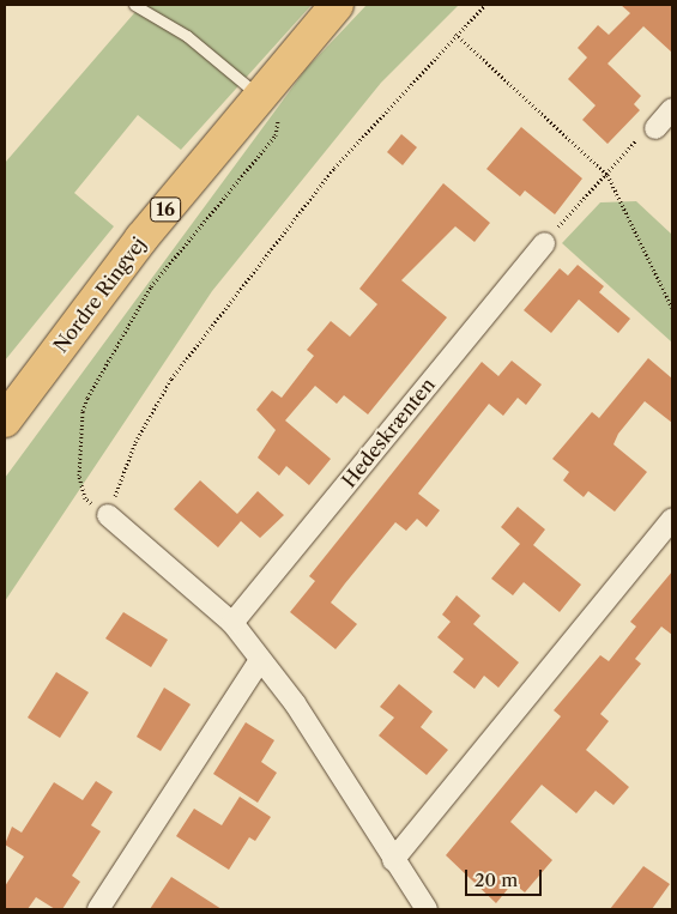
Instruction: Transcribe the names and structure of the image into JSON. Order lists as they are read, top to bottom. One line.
{"streets":{"main road":["16","Nordre Ringvej"],"street":["Hedeskrænten"]},"scale_bar":"20 m"}
